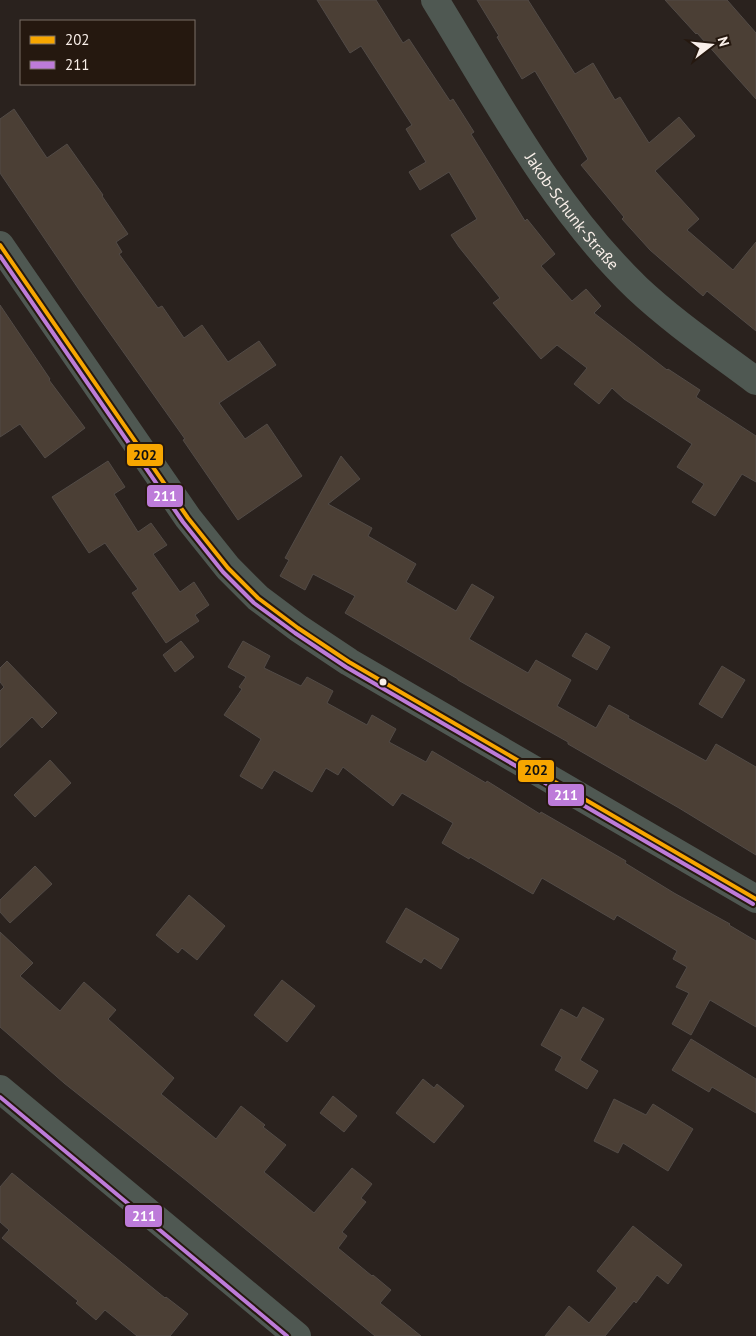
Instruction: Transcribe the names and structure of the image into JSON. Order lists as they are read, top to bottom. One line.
{"streets":{"street":["Jakob-Schunk-Straße"]},"lines":["transit line 202","transit line 211"],"legend":["202","211"],"north":"right"}
